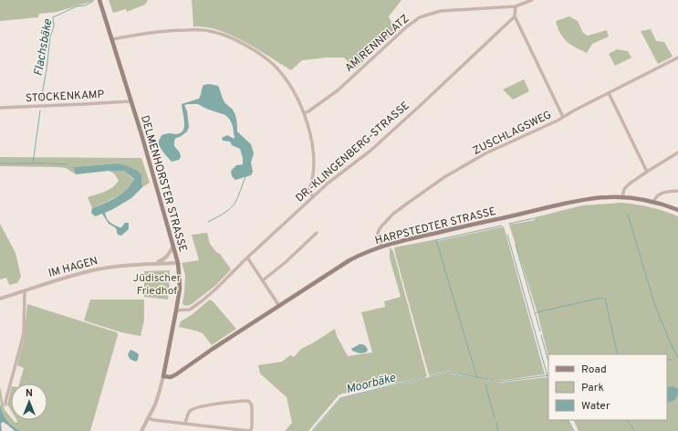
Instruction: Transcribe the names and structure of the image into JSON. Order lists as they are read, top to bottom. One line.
{"streets":{"main road":["DELMENHORSTER STRASSE","HARPSTEDTER STRASSE"],"street":["AM RENNPLATZ","STOCKENKAMP","ZUSCHLAGSWEG","DR.-KLINGENBERG-STRASSE","IM HAGEN"]},"crossings":[["STOCKENKAMP","DELMENHORSTER STRASSE"],["ZUSCHLAGSWEG","HARPSTEDTER STRASSE"],["DR.-KLINGENBERG-STRASSE","DELMENHORSTER STRASSE"],["DELMENHORSTER STRASSE","HARPSTEDTER STRASSE"],["DELMENHORSTER STRASSE","IM HAGEN"]],"water":["Flachsbäke","Moorbäke"],"parks":["Jüdischer Friedhof"],"legend":["Road","Park","Water"],"north":"top"}
